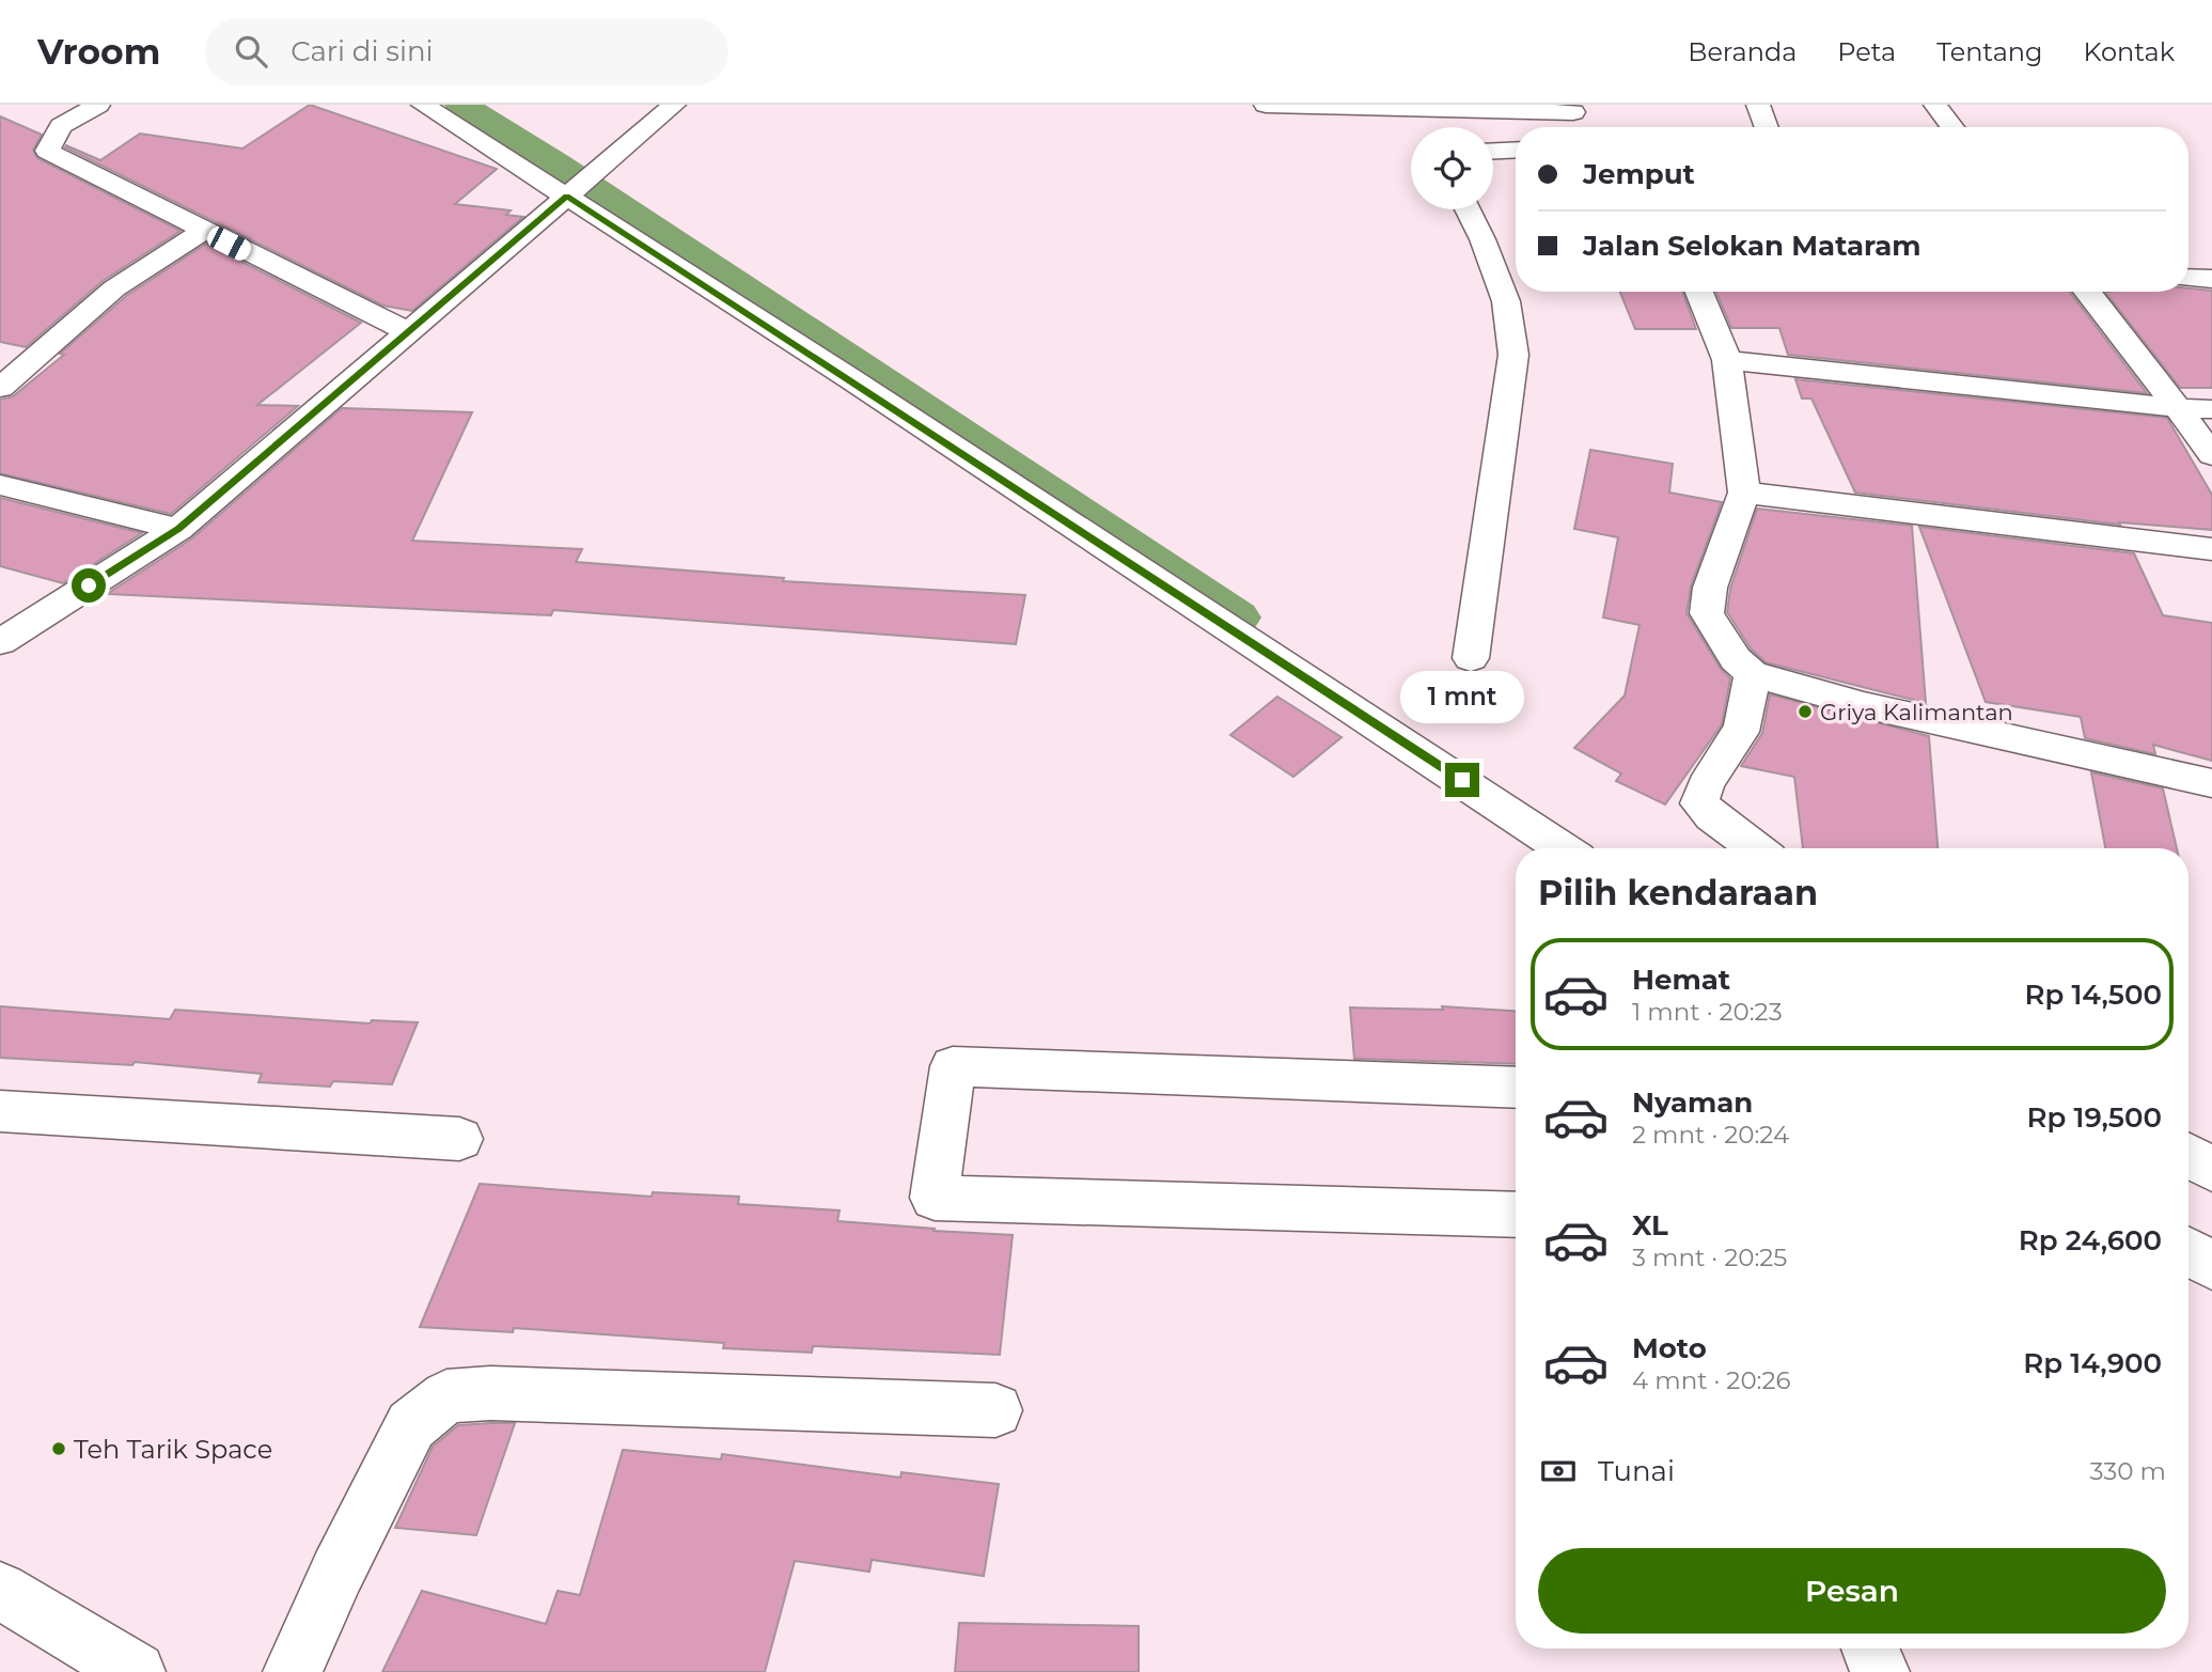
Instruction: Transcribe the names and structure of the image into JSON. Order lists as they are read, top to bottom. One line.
{"places":["Griya Kalimantan","Teh Tarik Space"],"page":{"header":"Vroom","search":"Cari di sini","nav":["Beranda","Peta","Tentang","Kontak"],"banner":["Jemput","Jalan Selokan Mataram"],"bubble":"1 mnt","heading":"Pilih kendaraan","list":[{"name":"Hemat","note":"1 mnt · 20:23","value":"Rp 14,500"},{"name":"Nyaman","note":"2 mnt · 20:24","value":"Rp 19,500"},{"name":"XL","note":"3 mnt · 20:25","value":"Rp 24,600"},{"name":"Moto","note":"4 mnt · 20:26","value":"Rp 14,900"}],"pay":["Tunai","330 m"],"buttons":"Pesan"}}
